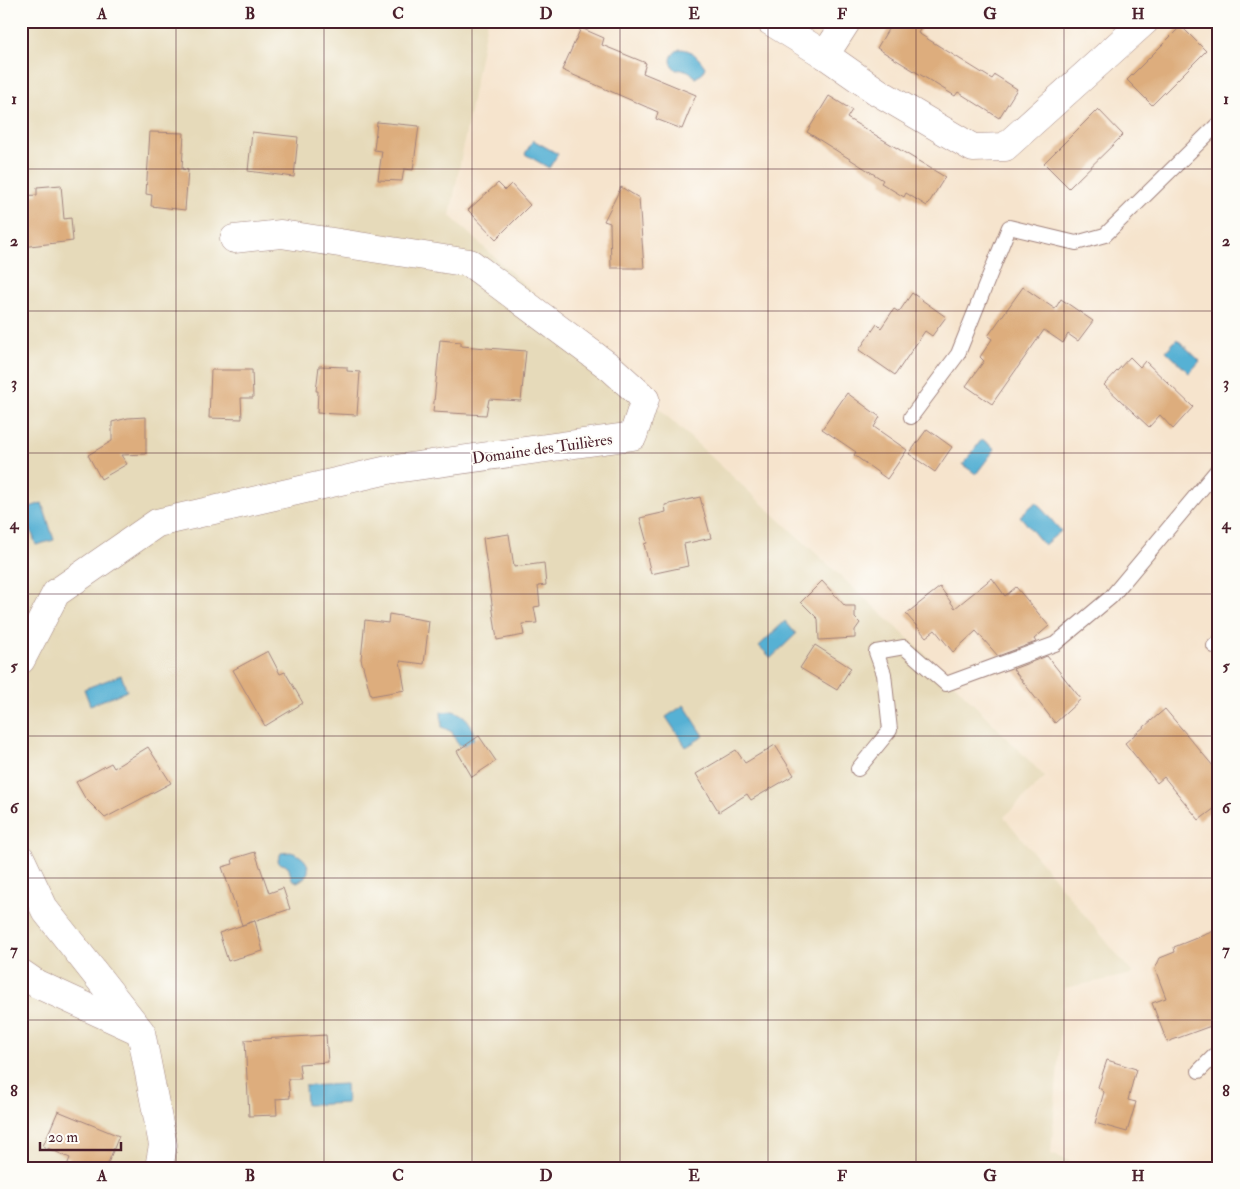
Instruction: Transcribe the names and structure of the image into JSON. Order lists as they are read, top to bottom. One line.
{"streets":{"street":["Domaine des Tuilières"]},"scale_bar":"20 m","grid":{"columns":["A","B","C","D","E","F","G","H"],"rows":["1","2","3","4","5","6","7","8"]}}
